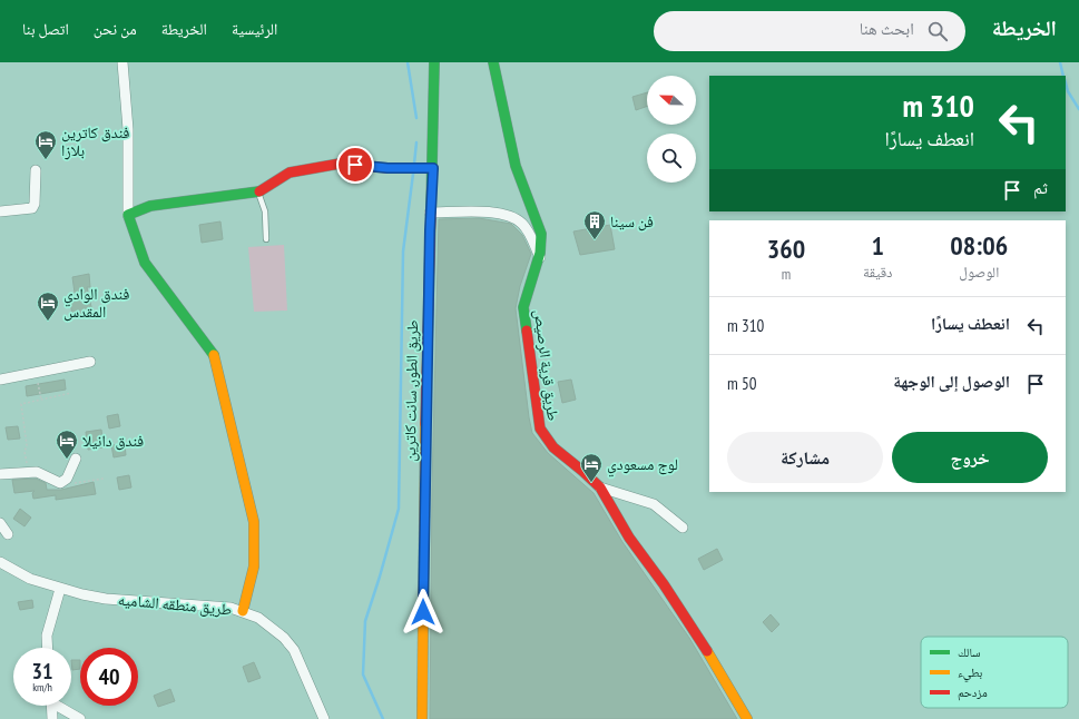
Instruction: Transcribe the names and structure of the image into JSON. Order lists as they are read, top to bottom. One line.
{"streets":{"street":["طريق قرية الرصيص","طريق الطور, سانت كاترين","طريق منطقه الشاميه"]},"places":{"hotel":["فندق كاترين بلازا","فندق الوادي المقدس","فندق دانيلا","لوج مسعودي"],"building":["فن سينا"]},"legend":["سالك","بطيء","مزدحم"],"north":"left","page":{"header":"الخريطة","search":"ابحث هنا","nav":["الرئيسية","الخريطة","من نحن","اتصل بنا"],"turn":["310 m","انعطف يسارًا"],"then":"ثم","eta":["08:06","الوصول","1","دقيقة","360","m"],"list":[{"name":"انعطف يسارًا","value":"310 m"},{"name":"الوصول إلى الوجهة","value":"50 m"}],"buttons":["خروج","مشاركة"],"speed":"31 km/h","limit":"40"}}
